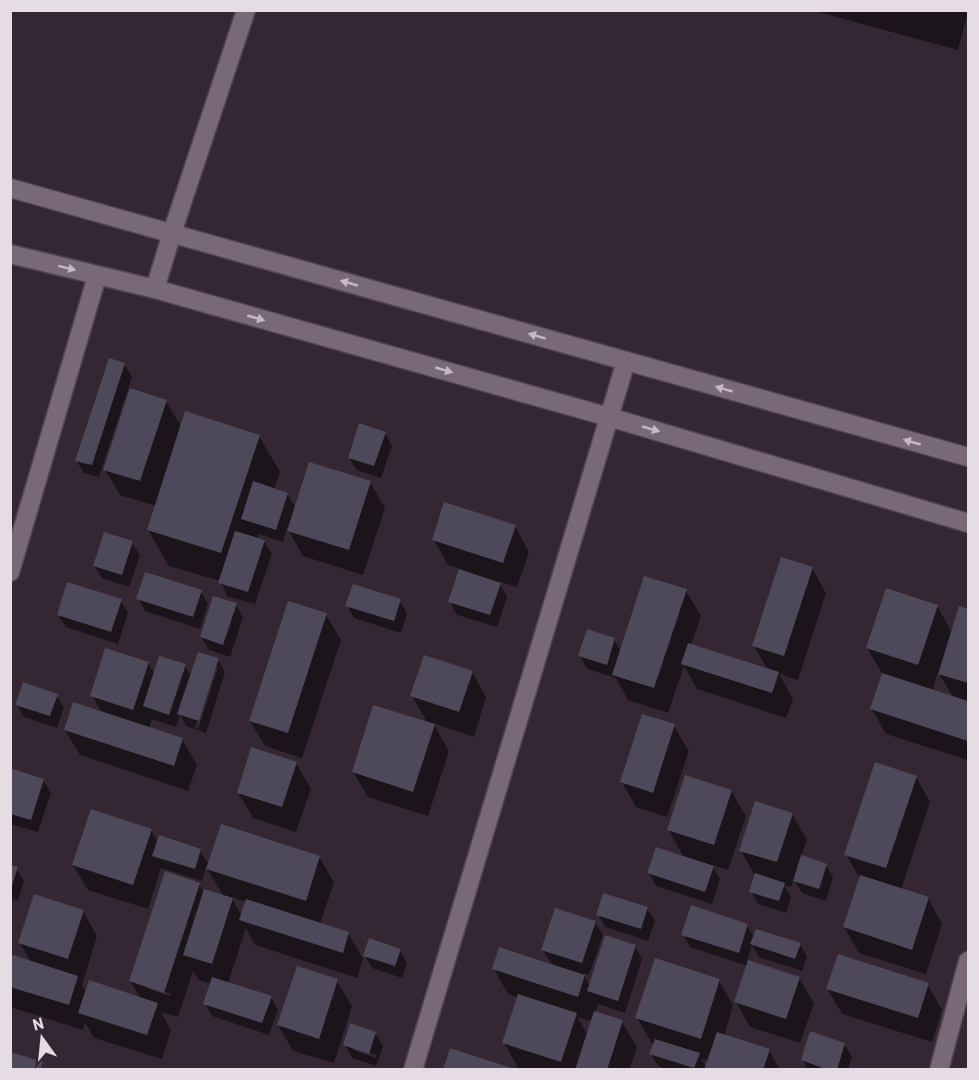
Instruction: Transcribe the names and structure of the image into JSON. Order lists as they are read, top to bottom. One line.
{"north":"top"}
